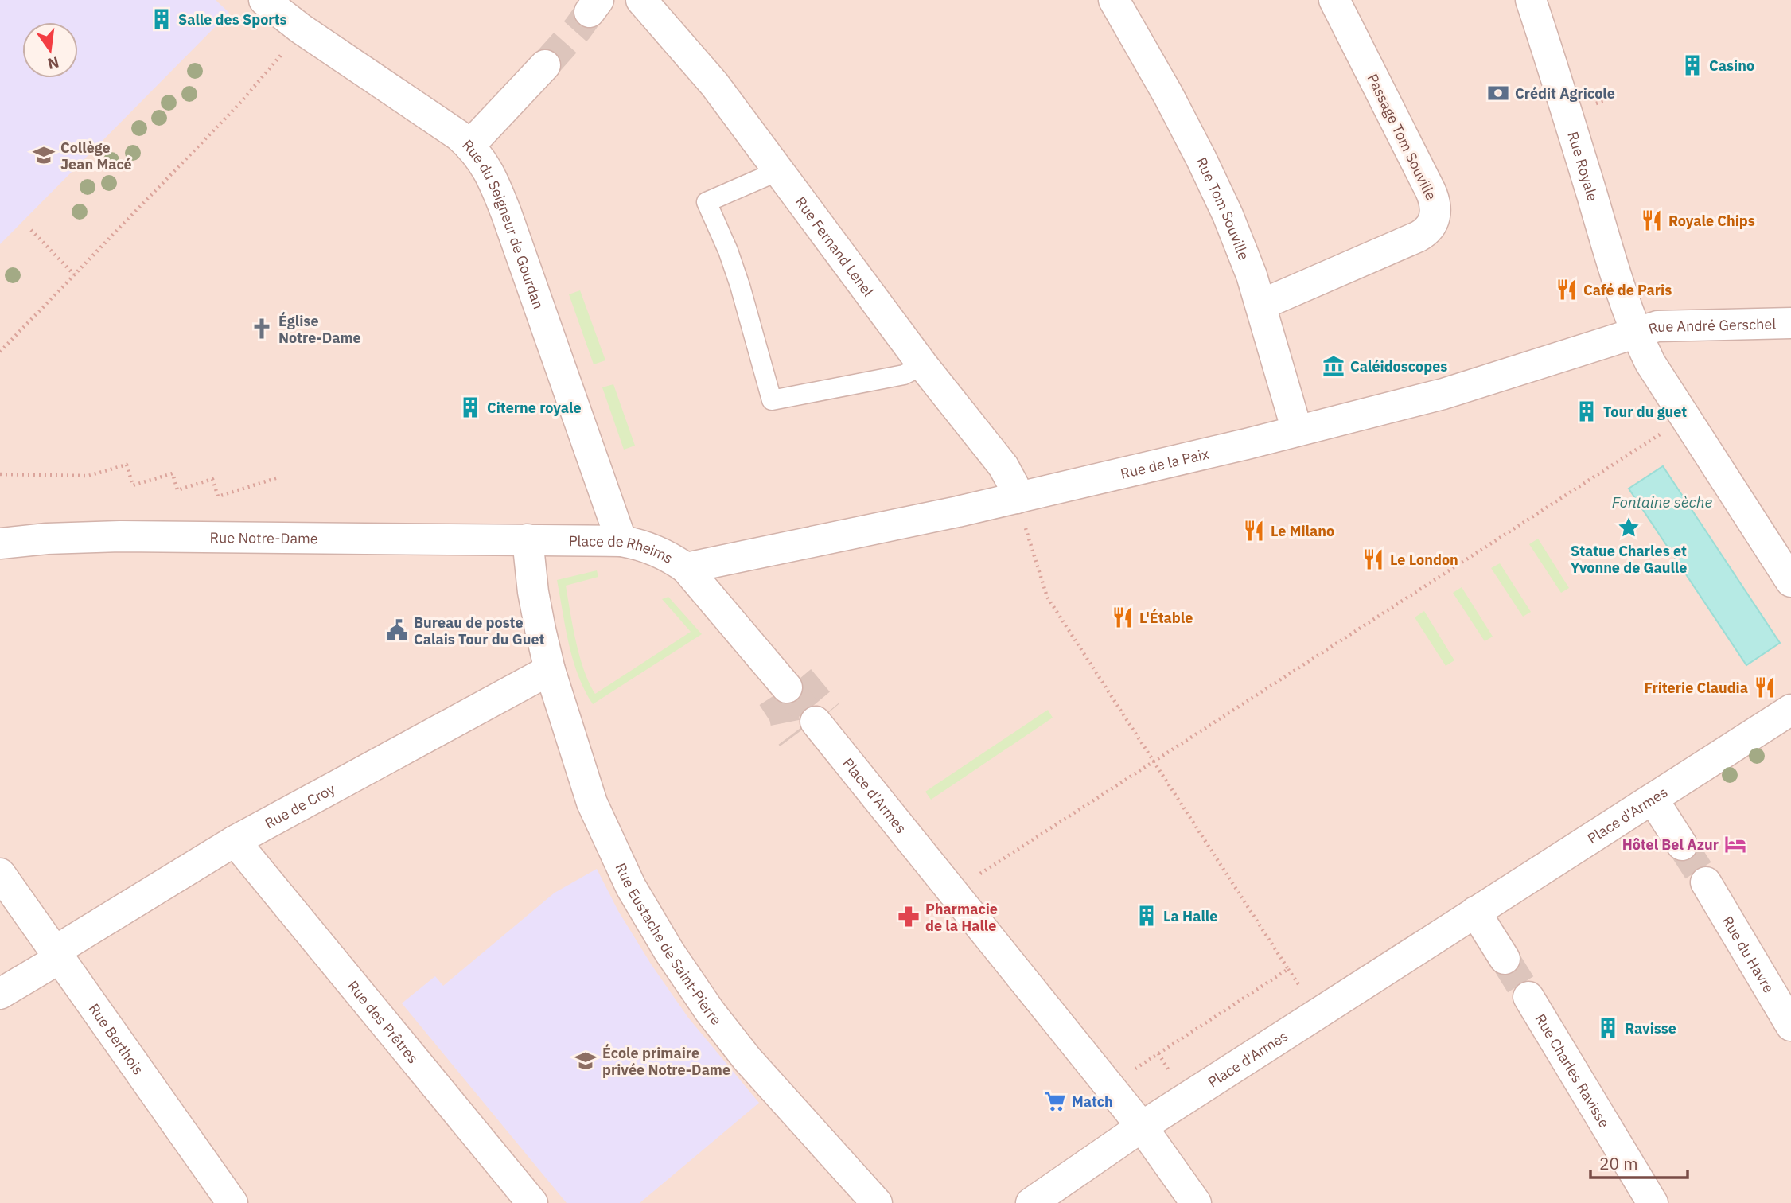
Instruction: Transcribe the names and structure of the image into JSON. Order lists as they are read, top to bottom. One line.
{"streets":{"street":["Passage Tom Souville","Rue Royale","Rue Tom Souville","Rue du Seigneur de Gourdan","Rue Fernand Lenel","Rue André Gerschel","Rue de la Paix","Rue Notre-Dame","Place de Rheims","Place d'Armes","Rue de Croy","Rue Eustache de Saint-Pierre","Rue du Havre","Rue des Prêtres","Rue Berthois","Rue Charles Ravisse"]},"crossings":[["Passage Tom Souville","Rue Tom Souville"],["Rue Royale","Rue André Gerschel"],["Rue Royale","Rue de la Paix"],["Rue Tom Souville","Rue de la Paix"],["Rue du Seigneur de Gourdan","Place de Rheims"],["Rue Fernand Lenel","Rue de la Paix"],["Rue André Gerschel","Rue de la Paix"],["Rue de la Paix","Place de Rheims"],["Rue Notre-Dame","Place de Rheims"],["Rue de Croy","Rue Eustache de Saint-Pierre"],["Rue de Croy","Rue des Prêtres"],["Rue de Croy","Rue Berthois"]],"water":["Fontaine sèche"],"places":{"building":["Salle des Sports","Casino","Citerne royale","Tour du guet","La Halle","Ravisse"],"bank":["Crédit Agricole"],"school or university":["Collège Jean Macé","École primaire privée Notre-Dame"],"restaurant":["Royale Chips","Café de Paris","Le Milano","Le London","L'Étable","Friterie Claudia"],"church":["Église Notre-Dame"],"museum":["Caléidoscopes"],"place":["Statue Charles et Yvonne de Gaulle"],"public building":["Bureau de poste Calais Tour du Guet"],"hotel":["Hôtel Bel Azur"],"pharmacy":["Pharmacie de la Halle"],"supermarket":["Match"]},"scale_bar":"20 m","north":"bottom"}
